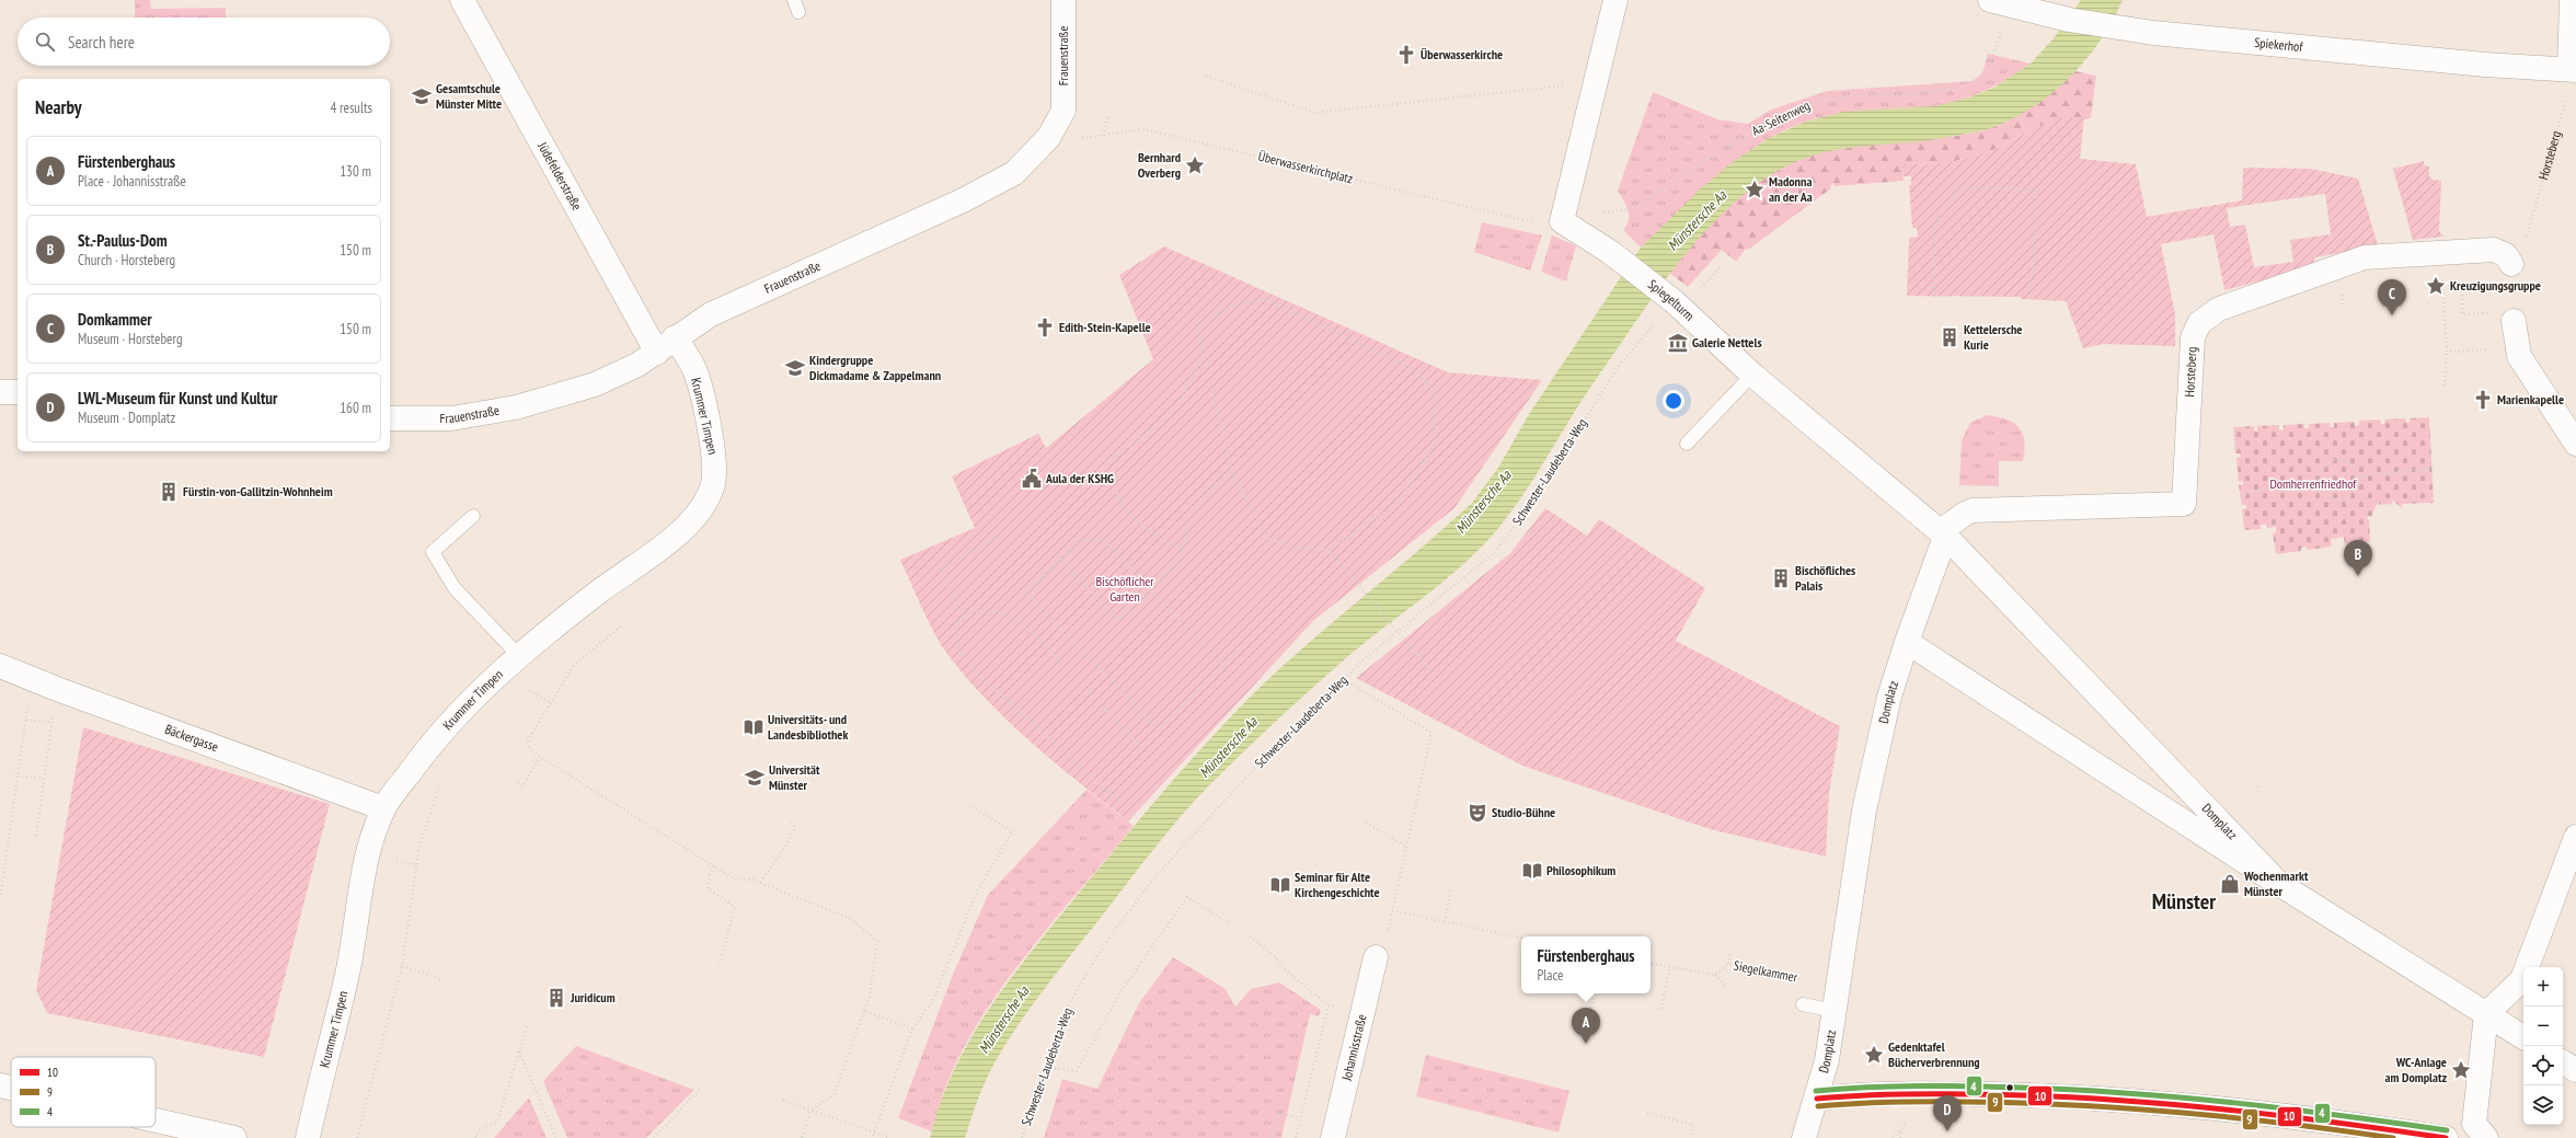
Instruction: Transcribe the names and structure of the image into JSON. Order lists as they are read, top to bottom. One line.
{"streets":{"street":["Spiekerhof","Frauenstraße","Horsteberg","Jüdefelderstraße","Spiegelturm","Krummer Timpen","Domplatz","Bäckergasse","Johannisstraße"],"path":["Aa-Seitenweg","Überwasserkirchplatz","Schwester-Laudeberta-Weg","Siegelkammer"]},"crossings":[["Spiekerhof","Horsteberg"],["Frauenstraße","Überwasserkirchplatz"],["Frauenstraße","Jüdefelderstraße"],["Frauenstraße","Krummer Timpen"],["Horsteberg","Spiegelturm"],["Horsteberg","Domplatz"],["Überwasserkirchplatz","Spiegelturm"],["Jüdefelderstraße","Krummer Timpen"],["Spiegelturm","Domplatz"],["Krummer Timpen","Bäckergasse"],["Domplatz","Siegelkammer"]],"districts":["Münster"],"water":["Münstersche Aa"],"parks":["Domherrenfriedhof","Bischöflicher Garten"],"places":{"church":["Überwasserkirche","Edith-Stein-Kapelle","Marienkapelle"],"school or university":["Gesamtschule Münster Mitte","Kindergruppe Dickmadame & Zappelmann","Universität Münster"],"place":["Bernhard Overberg","Madonna an der Aa","Kreuzigungsgruppe","Gedenktafel Bücherverbrennung","WC-Anlage am Domplatz"],"building":["Kettelersche Kurie","Fürstin-von-Gallitzin-Wohnheim","Bischöfliches Palais","Juridicum"],"museum":["Galerie Nettels"],"public building":["Aula der KSHG"],"library":["Universitäts- und Landesbibliothek","Philosophikum","Seminar für Alte Kirchengeschichte"],"theatre":["Studio-Bühne"],"shop":["Wochenmarkt Münster"]},"lines":["transit line 4","transit line 10","transit line 9"],"legend":["10","9","4"],"page":{"search":"Search here","heading":["Nearby","4 results"],"list":[{"mark":"A","name":"Fürstenberghaus","note":"Place · Johannisstraße","value":"130 m"},{"mark":"B","name":"St.-Paulus-Dom","note":"Church · Horsteberg","value":"150 m"},{"mark":"C","name":"Domkammer","note":"Museum · Horsteberg","value":"150 m"},{"mark":"D","name":"LWL-Museum für Kunst und Kultur","note":"Museum · Domplatz","value":"160 m"}],"pins":["C","B","A","D"],"popup":["Fürstenberghaus","Place"],"map_buttons":["+","−"]}}
